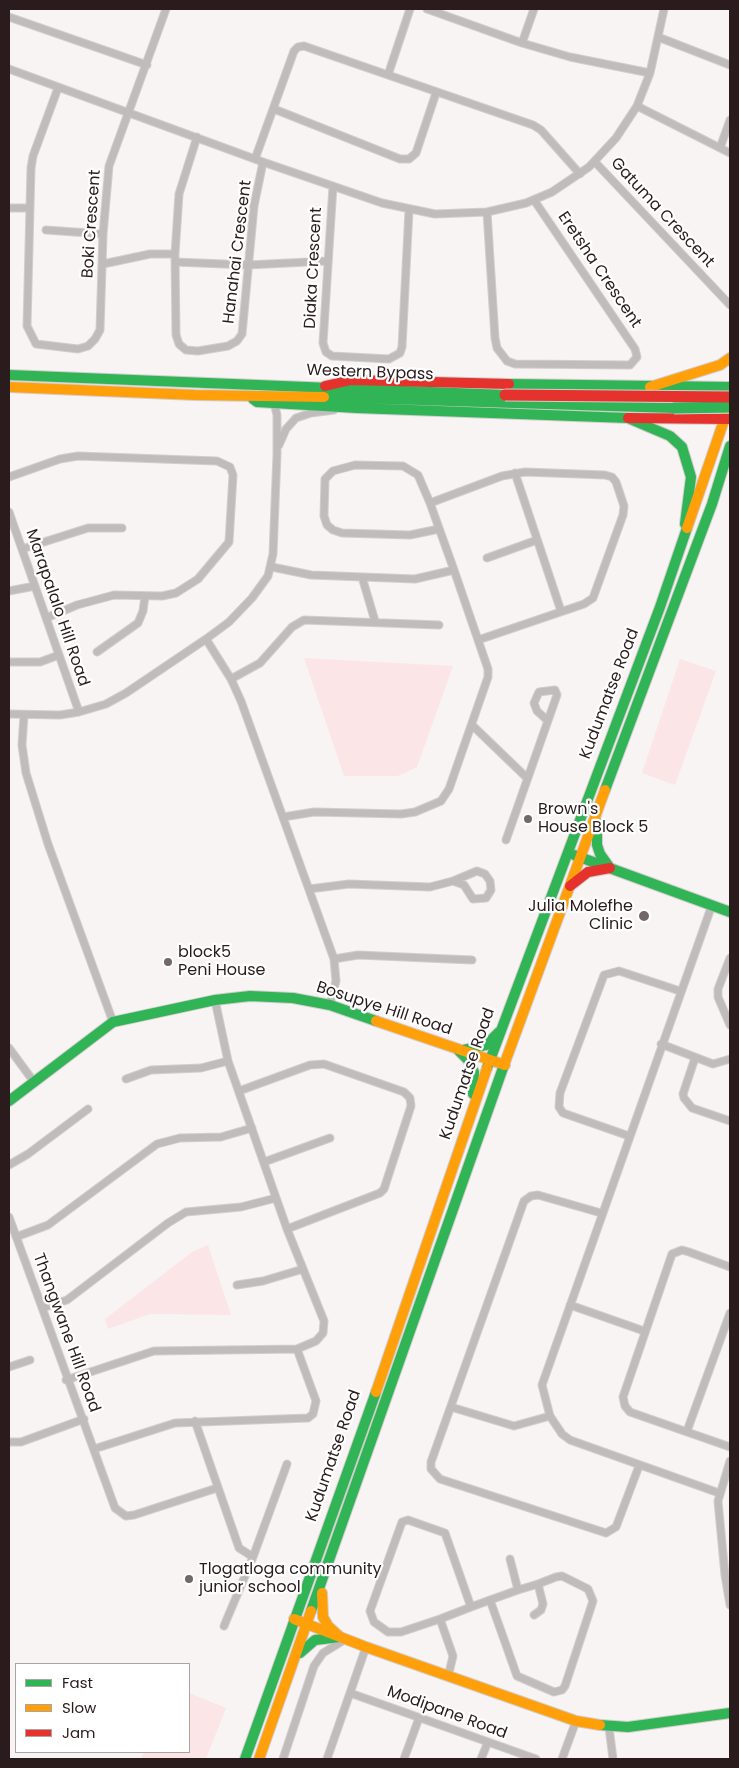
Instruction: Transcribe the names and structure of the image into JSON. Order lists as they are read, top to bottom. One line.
{"streets":{"main road":["Western Bypass","Kudumatse Road","Bosupye Hill Road"],"street":["Gatuma Crescent","Boki Crescent","Hanahai Crescent","Diaka Crescent","Eretsha Crescent","Marapalalo Hill Road","Thangwane Hill Road","Modipane Road"]},"crossings":[["Western Bypass","Kudumatse Road"],["Kudumatse Road","Bosupye Hill Road"]],"places":["Brown's House Block 5","Julia Molefhe Clinic","block5 Peni House","Tlogatloga community junior school"],"legend":["Fast","Slow","Jam"]}
